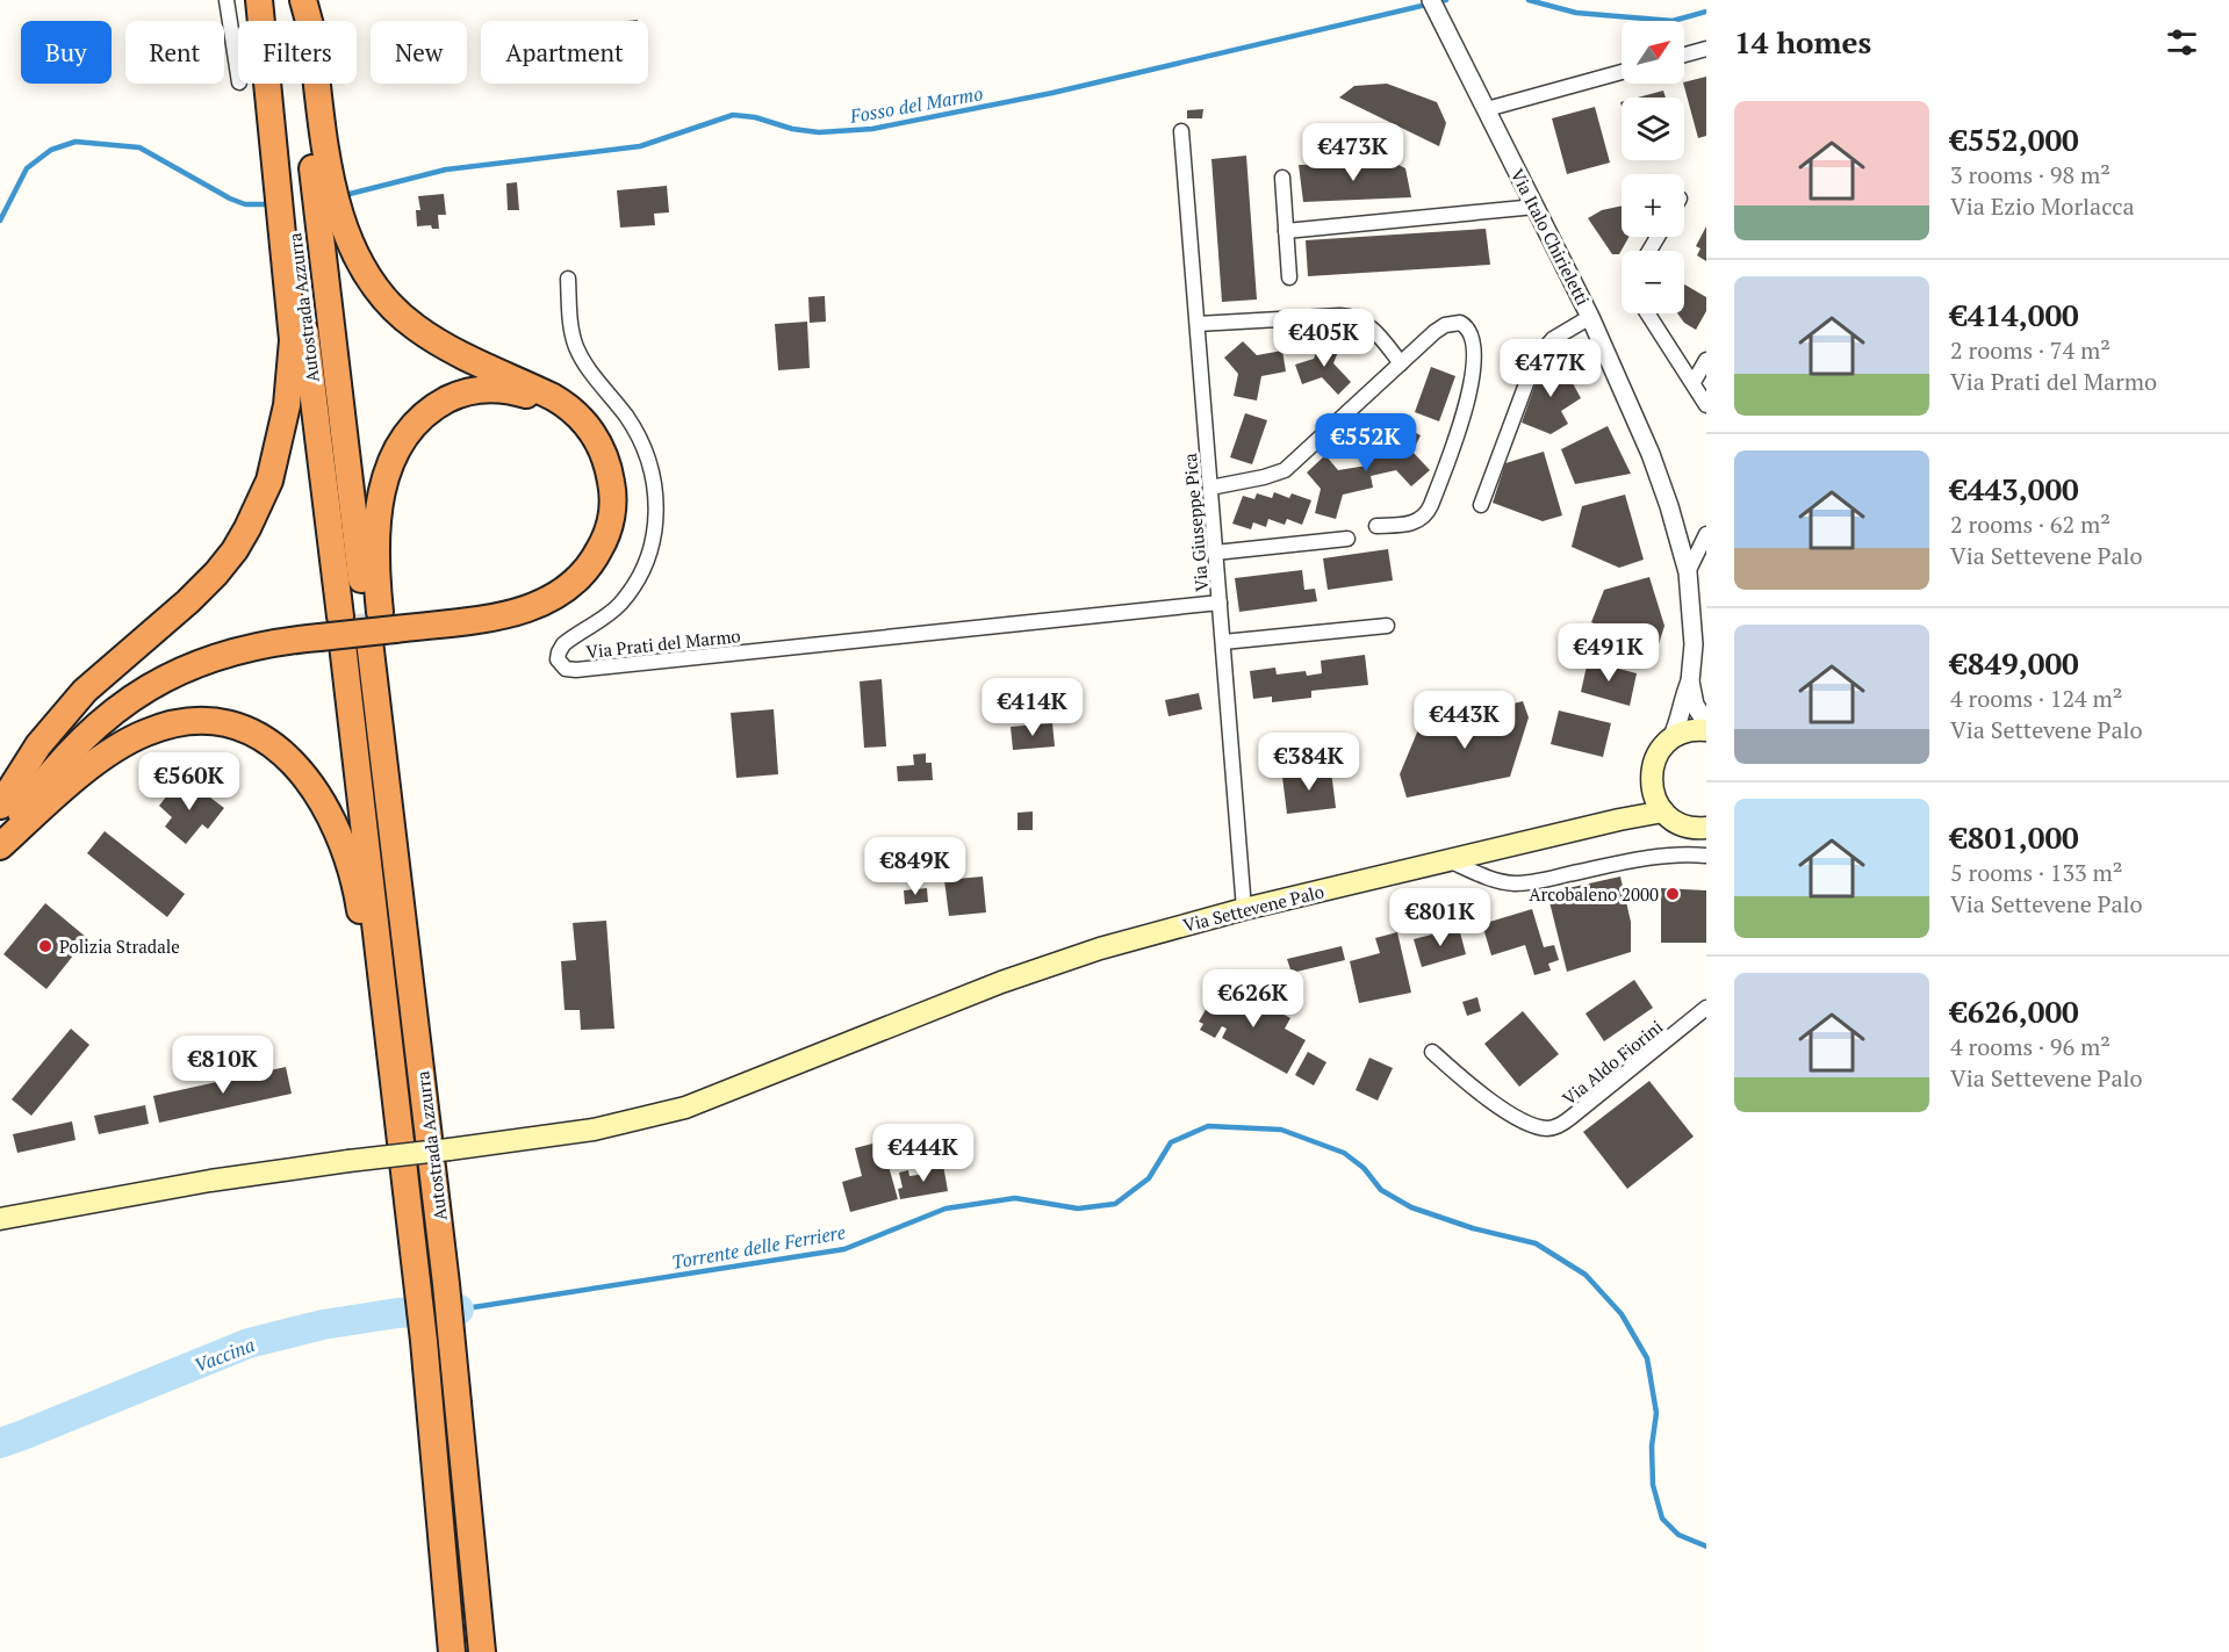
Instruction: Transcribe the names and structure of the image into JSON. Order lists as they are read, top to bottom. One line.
{"streets":{"highway":["Autostrada Azzurra"],"main road":["Via Settevene Palo"],"street":["Via Italo Chirieletti","Via Giuseppe Pica","Via Prati del Marmo","Via Aldo Fiorini"]},"crossings":[["Via Giuseppe Pica","Via Prati del Marmo"],["Via Giuseppe Pica","Via Settevene Palo"]],"water":["Fosso del Marmo","Torrente delle Ferriere","Vaccina"],"places":["Arcobaleno 2000","Polizia Stradale"],"north":"top right","page":{"heading":"14 homes","map_buttons":["+","−"],"chip":["Buy","Rent","Filters","New","Apartment"],"list":[{"name":"€552,000","note":"3 rooms · 98 m² · Via Ezio Morlacca"},{"name":"€414,000","note":"2 rooms · 74 m² · Via Prati del Marmo"},{"name":"€443,000","note":"2 rooms · 62 m² · Via Settevene Palo"},{"name":"€849,000","note":"4 rooms · 124 m² · Via Settevene Palo"},{"name":"€801,000","note":"5 rooms · 133 m² · Via Settevene Palo"},{"name":"€626,000","note":"4 rooms · 96 m² · Via Settevene Palo"}],"price":["€473K","€405K","€477K","€552K","€491K","€414K","€443K","€384K","€560K","€849K","€801K","€626K","€810K","€444K"]}}
